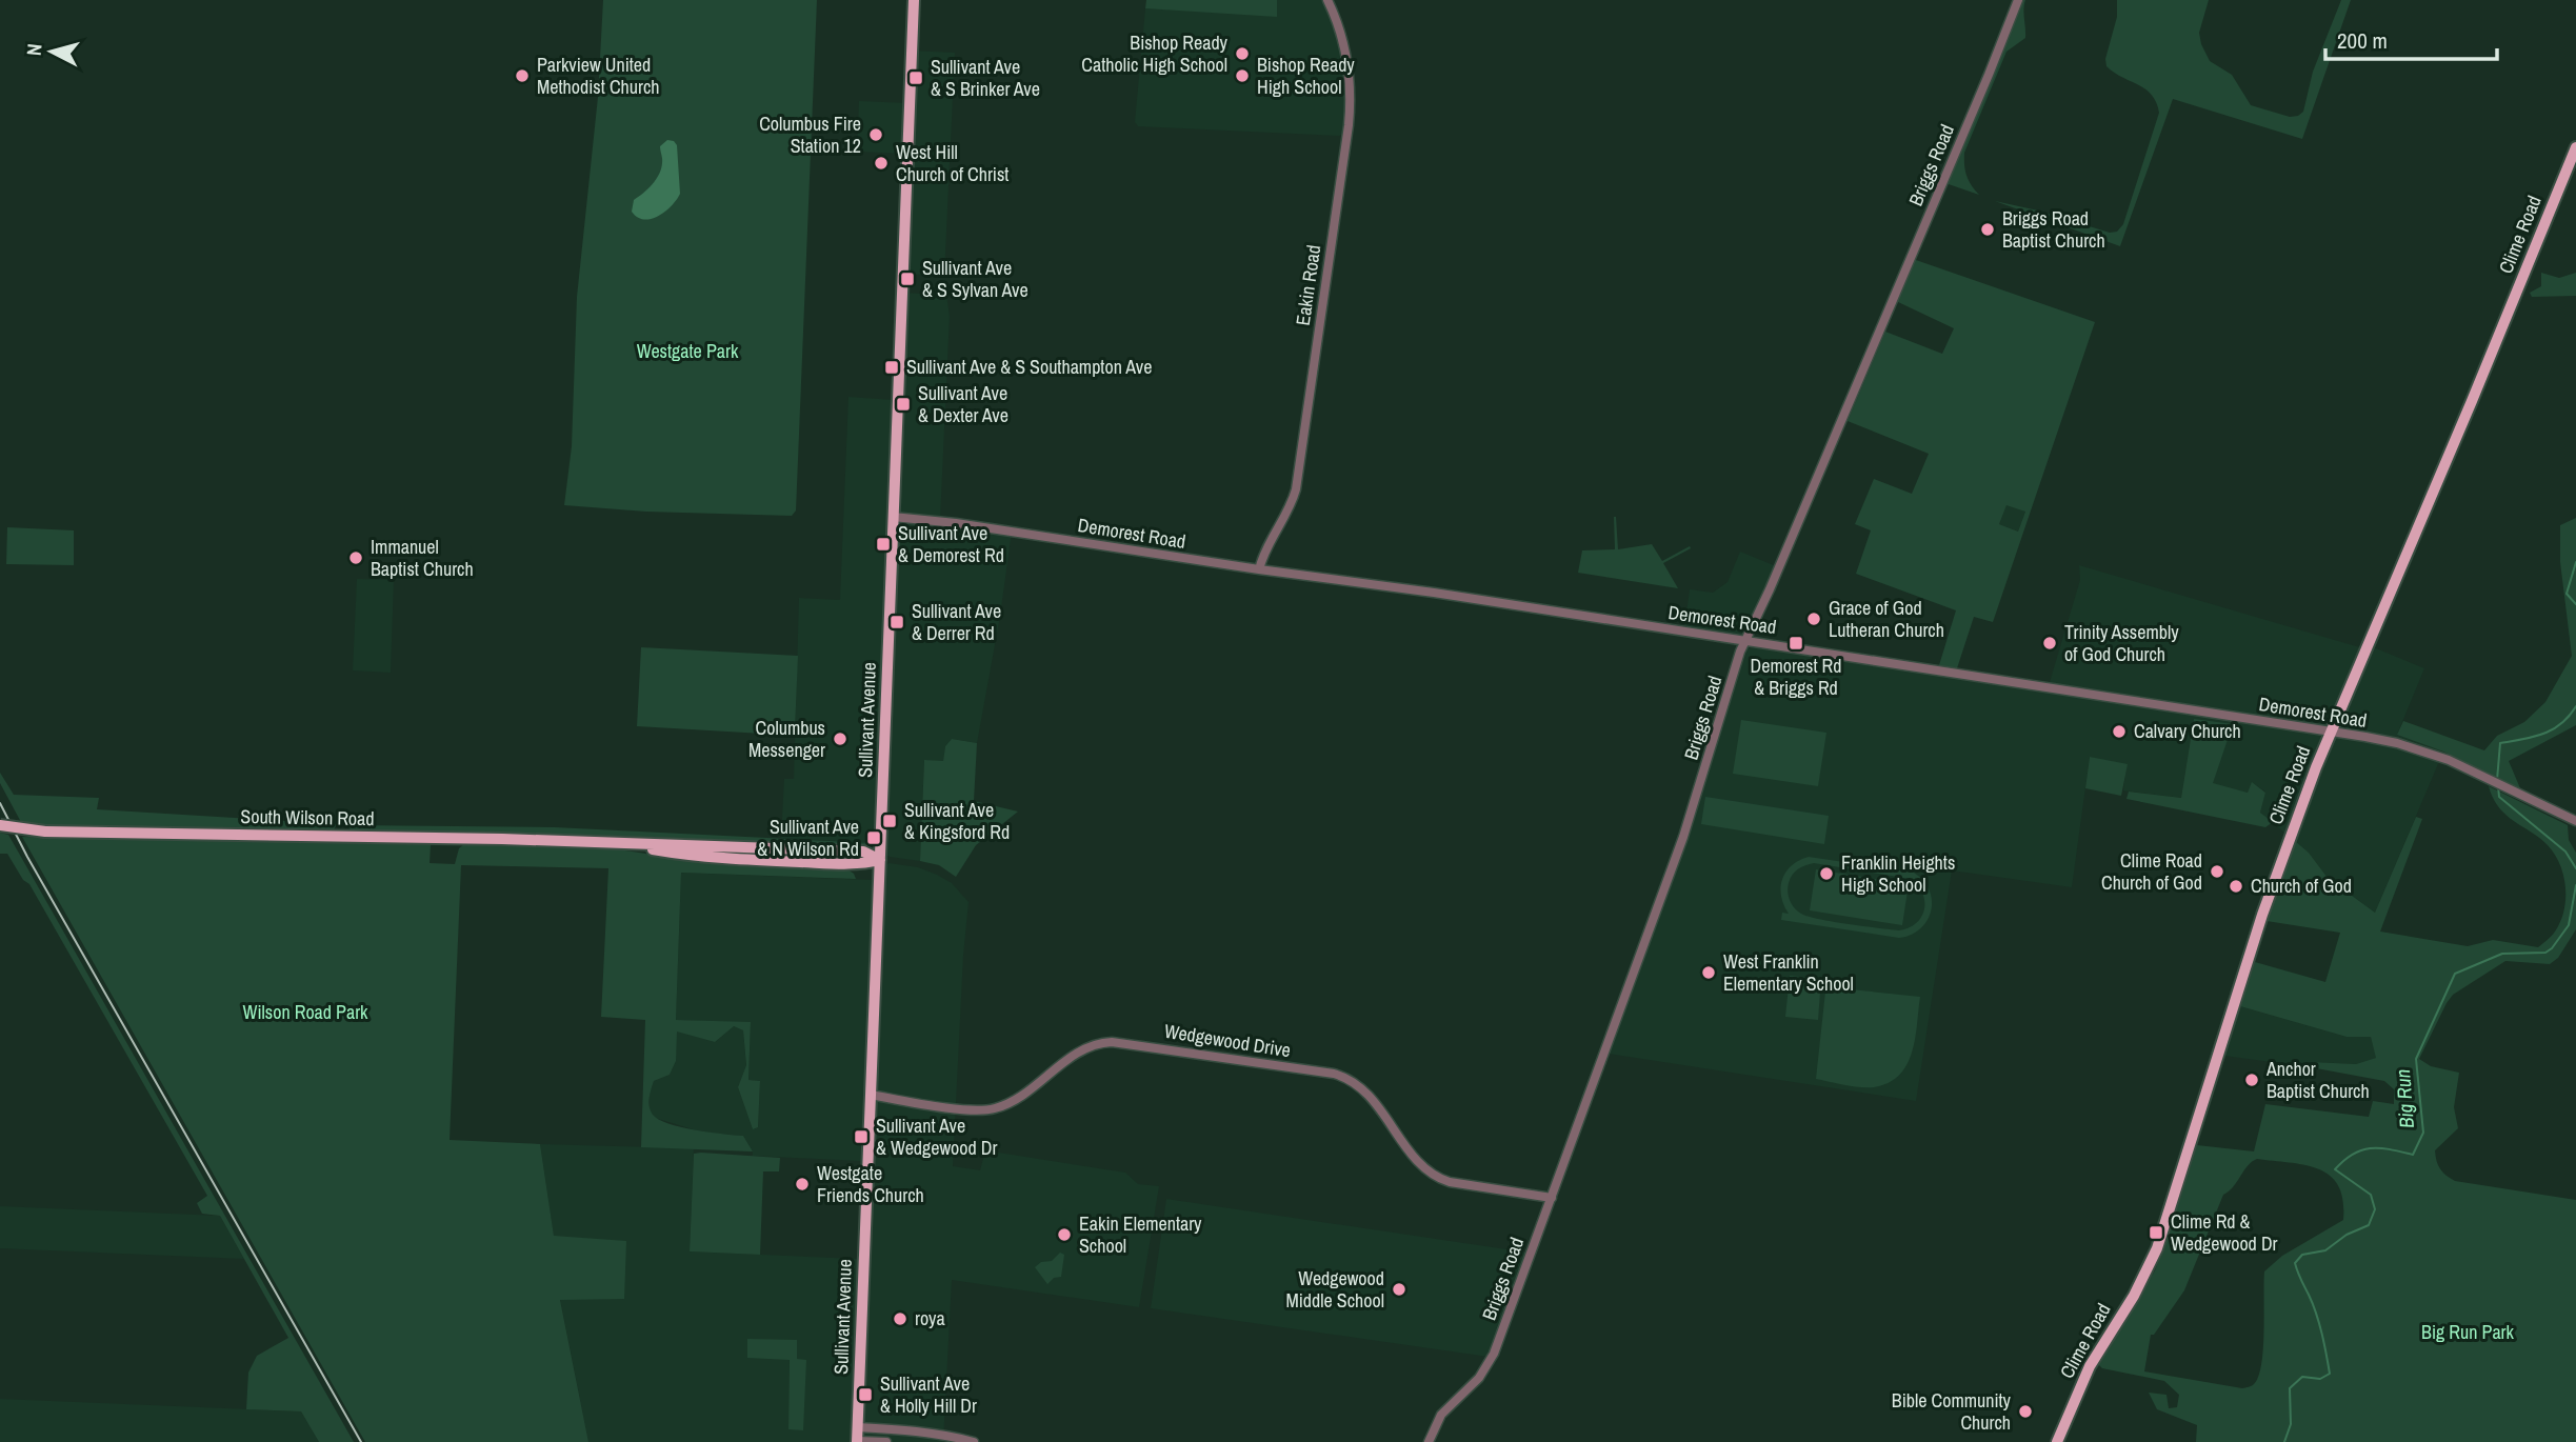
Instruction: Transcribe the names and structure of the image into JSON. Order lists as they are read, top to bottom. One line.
{"streets":{"main road":["Clime Road","Sullivant Avenue","South Wilson Road"],"street":["Briggs Road","Eakin Road","Demorest Road","Wedgewood Drive"]},"crossings":[["Briggs Road","Demorest Road"],["Briggs Road","Wedgewood Drive"],["Clime Road","Demorest Road"],["Eakin Road","Demorest Road"],["Demorest Road","Sullivant Avenue"],["Sullivant Avenue","South Wilson Road"],["Sullivant Avenue","Wedgewood Drive"]],"water":["Big Run"],"parks":["Westgate Park","Wilson Road Park","Big Run Park"],"places":{"other":["Bishop Ready Catholic High School","Parkview United Methodist Church","Bishop Ready High School","Columbus Fire Station 12","West Hill Church of Christ","Briggs Road Baptist Church","Immanuel Baptist Church","Grace of God Lutheran Church","Trinity Assembly of God Church","Calvary Church","Columbus Messenger","Clime Road Church of God","Franklin Heights High School","Church of God","West Franklin Elementary School","Anchor Baptist Church","Westgate Friends Church","Eakin Elementary School","Wedgewood Middle School","roya","Bible Community Church"],"transit":["Sullivant Ave & S Brinker Ave","Sullivant Ave & S Sylvan Ave","Sullivant Ave & S Southampton Ave","Sullivant Ave & Dexter Ave","Sullivant Ave & Demorest Rd","Sullivant Ave & Derrer Rd","Demorest Rd & Briggs Rd","Sullivant Ave & Kingsford Rd","Sullivant Ave & N Wilson Rd","Sullivant Ave & Wedgewood Dr","Clime Rd & Wedgewood Dr","Sullivant Ave & Holly Hill Dr"]},"scale_bar":"200 m","north":"left"}
